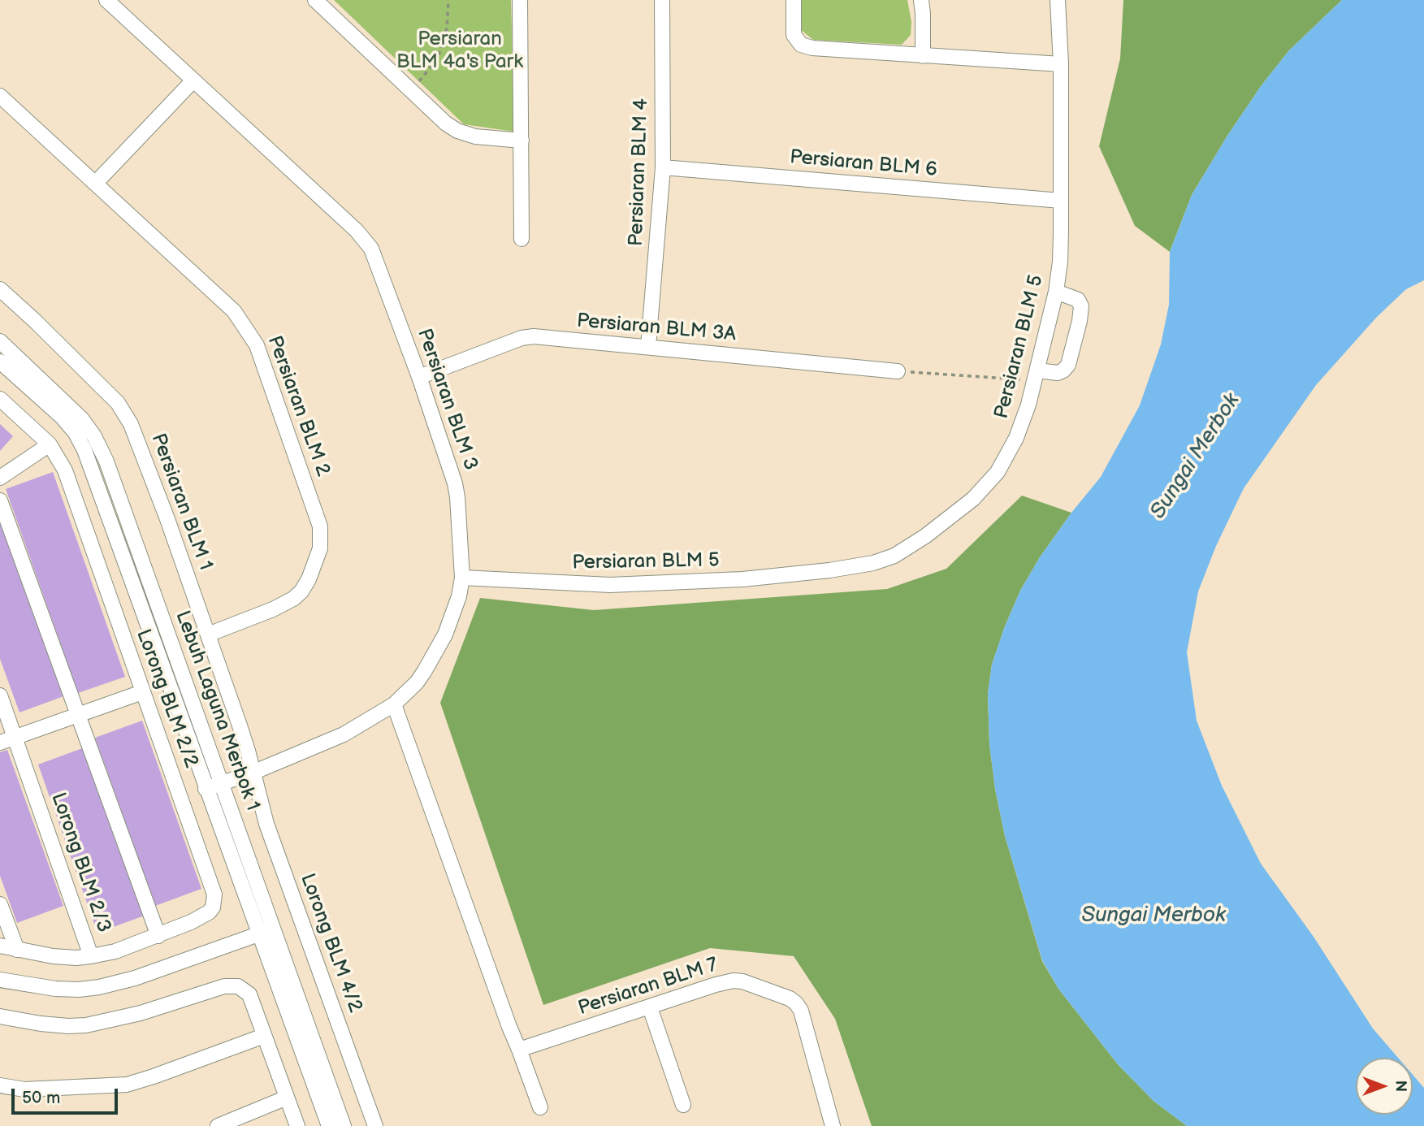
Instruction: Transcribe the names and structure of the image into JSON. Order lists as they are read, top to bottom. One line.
{"streets":{"street":["Persiaran BLM 6","Persiaran BLM 4","Persiaran BLM 3A","Persiaran BLM 5","Persiaran BLM 3","Persiaran BLM 2","Persiaran BLM 1","Lorong BLM 2/2","Lebuh Laguna Merbok 1","Lorong BLM 2/3","Lorong BLM 4/2","Persiaran BLM 7"]},"crossings":[["Persiaran BLM 6","Persiaran BLM 4"],["Persiaran BLM 6","Persiaran BLM 5"],["Persiaran BLM 4","Persiaran BLM 3A"],["Persiaran BLM 3A","Persiaran BLM 3"],["Persiaran BLM 5","Persiaran BLM 3"],["Persiaran BLM 3","Persiaran BLM 1"],["Persiaran BLM 3","Lebuh Laguna Merbok 1"],["Persiaran BLM 3","Lorong BLM 4/2"],["Persiaran BLM 2","Persiaran BLM 1"],["Persiaran BLM 1","Lorong BLM 4/2"],["Lorong BLM 2/2","Lorong BLM 2/3"]],"water":["Sungai Merbok"],"parks":["Persiaran BLM 4a's Park"],"scale_bar":"50 m","north":"right"}
